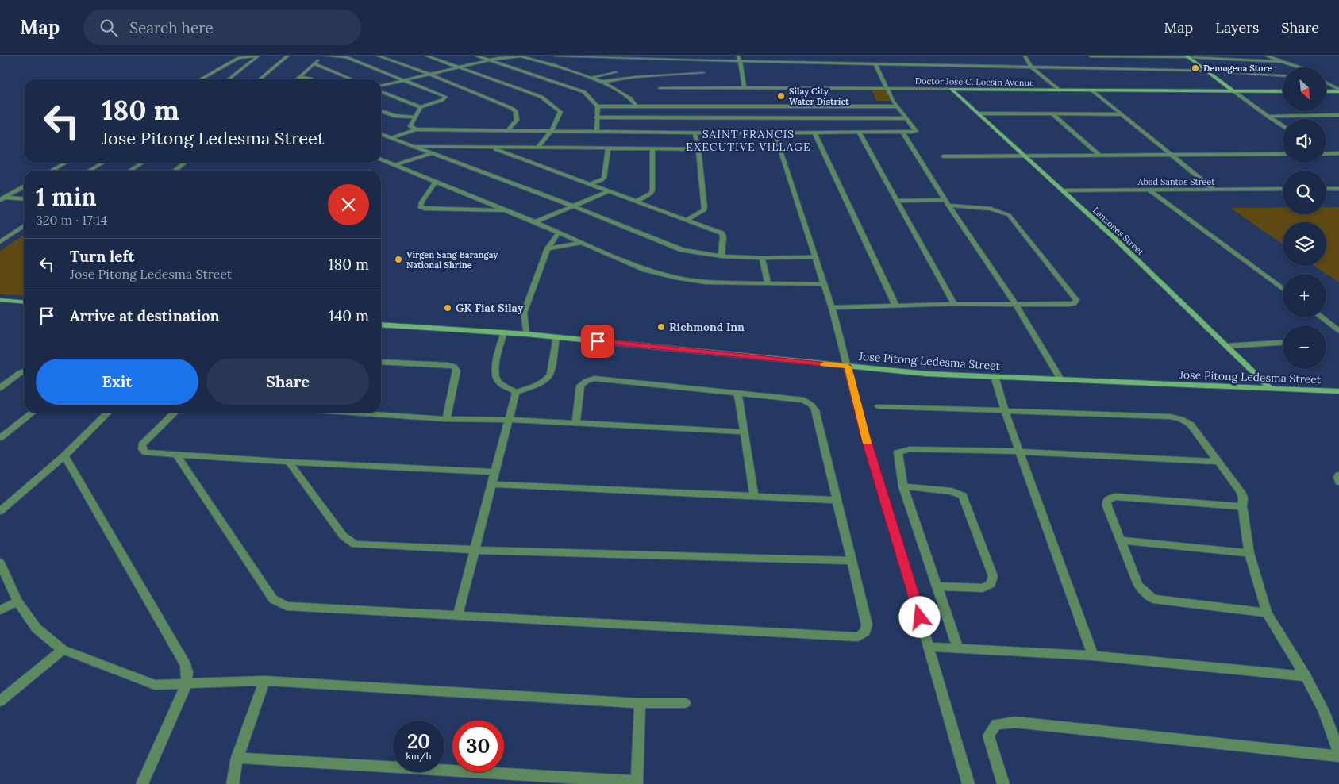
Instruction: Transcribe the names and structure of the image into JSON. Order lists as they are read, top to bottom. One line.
{"streets":{"street":["Doctor Jose C. Locsin Avenue","Abad Santos Street","Lanzones Street","Jose Pitong Ledesma Street"]},"crossings":[["Doctor Jose C. Locsin Avenue","Lanzones Street"],["Abad Santos Street","Lanzones Street"],["Lanzones Street","Jose Pitong Ledesma Street"]],"districts":["SAINT FRANCIS EXECUTIVE VILLAGE"],"places":["Demogena Store","Silay City Water District","Virgen Sang Barangay National Shrine","GK Fiat Silay","Richmond Inn"],"north":"bottom right","page":{"header":"Map","search":"Search here","nav":["Map","Layers","Share"],"map_buttons":["+","−"],"turn":["180 m","Jose Pitong Ledesma Street"],"heading":["1 min","320 m · 17:14"],"list":[{"name":"Turn left","note":"Jose Pitong Ledesma Street","value":"180 m"},{"name":"Arrive at destination","value":"140 m"}],"buttons":["Exit","Share"],"speed":"20 km/h","limit":"30"}}
